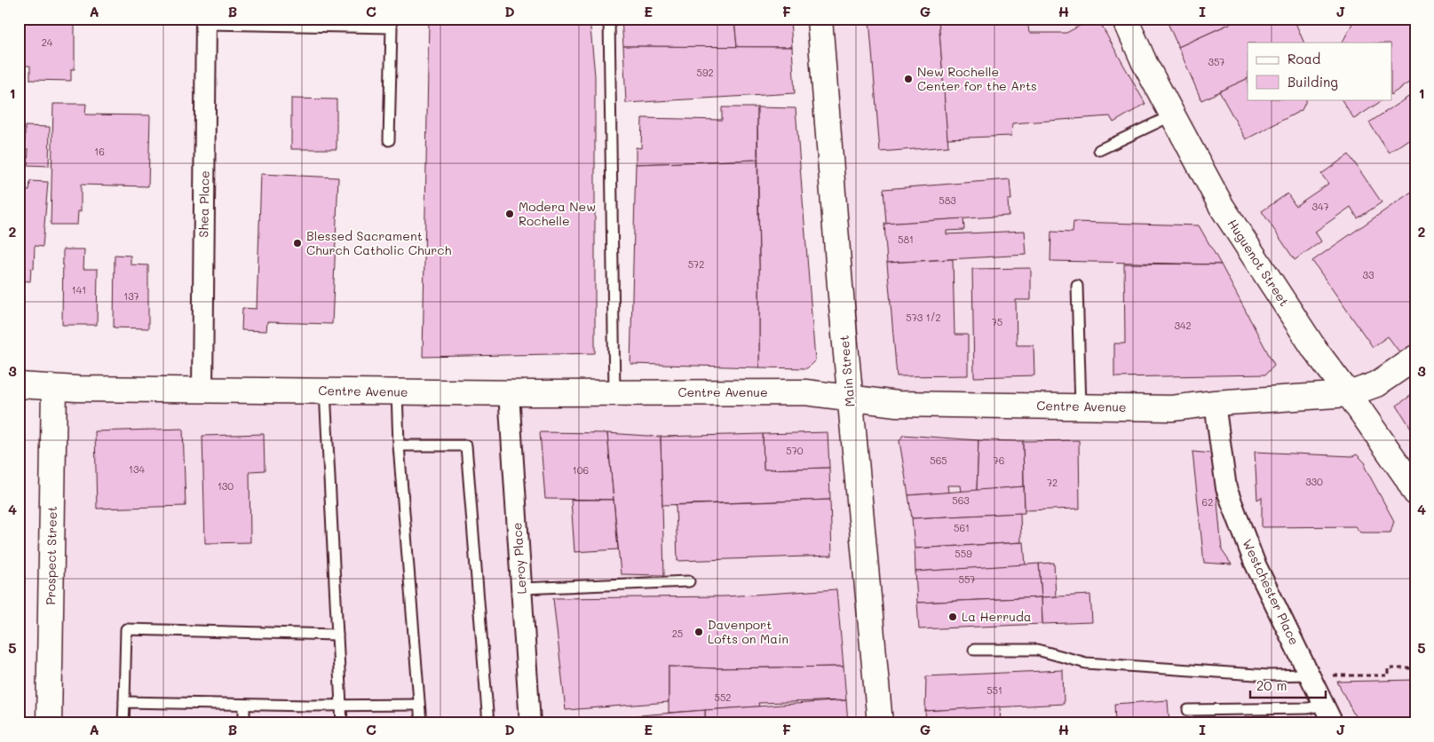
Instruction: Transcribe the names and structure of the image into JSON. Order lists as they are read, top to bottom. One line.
{"streets":{"street":["Shea Place","Huguenot Street","Main Street","Centre Avenue","Prospect Street","Leroy Place","Westchester Place"]},"crossings":[["Shea Place","Centre Avenue"],["Huguenot Street","Centre Avenue"],["Main Street","Centre Avenue"],["Centre Avenue","Prospect Street"],["Centre Avenue","Leroy Place"],["Centre Avenue","Westchester Place"]],"places":["New Rochelle Center for the Arts","Modera New Rochelle","Blessed Sacrament Church Catholic Church","La Herruda","Davenport Lofts on Main"],"house_numbers":["24","357","592","16","583","347","581","572","33","141","137","573 1/2","75","342","570","565","76","134","106","330","72","130","563","62","561","559","557","25","551","552"],"legend":["Road","Building"],"scale_bar":"20 m","grid":{"columns":["A","B","C","D","E","F","G","H","I","J"],"rows":["1","2","3","4","5"]}}
